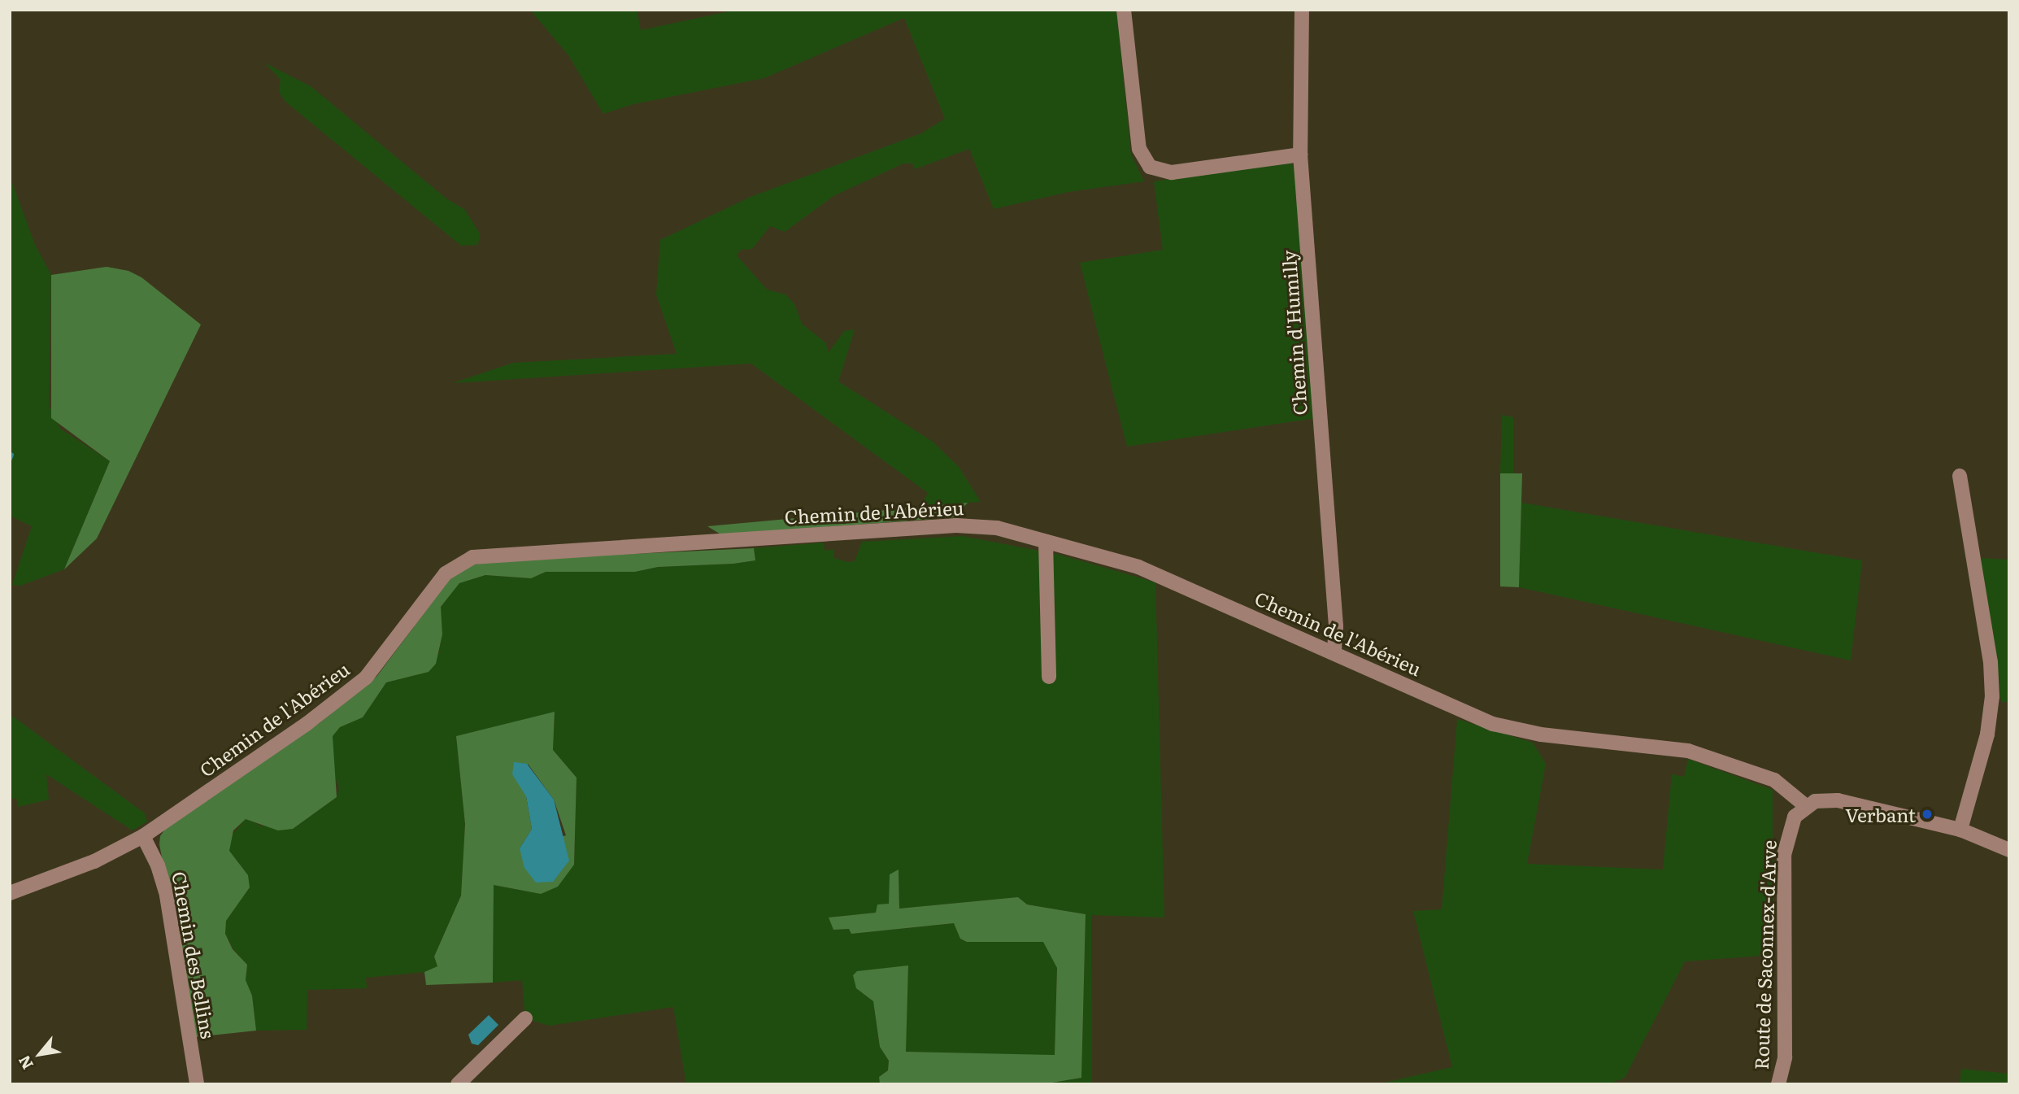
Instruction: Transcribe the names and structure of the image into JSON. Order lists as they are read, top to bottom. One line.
{"streets":{"street":["Chemin d'Humilly","Chemin de l'Abérieu","Chemin des Bellins","Route de Saconnex-d'Arve"]},"crossings":[["Chemin d'Humilly","Chemin de l'Abérieu"],["Chemin de l'Abérieu","Chemin des Bellins"],["Chemin de l'Abérieu","Route de Saconnex-d'Arve"]],"places":["Verbant"],"north":"bottom left"}
